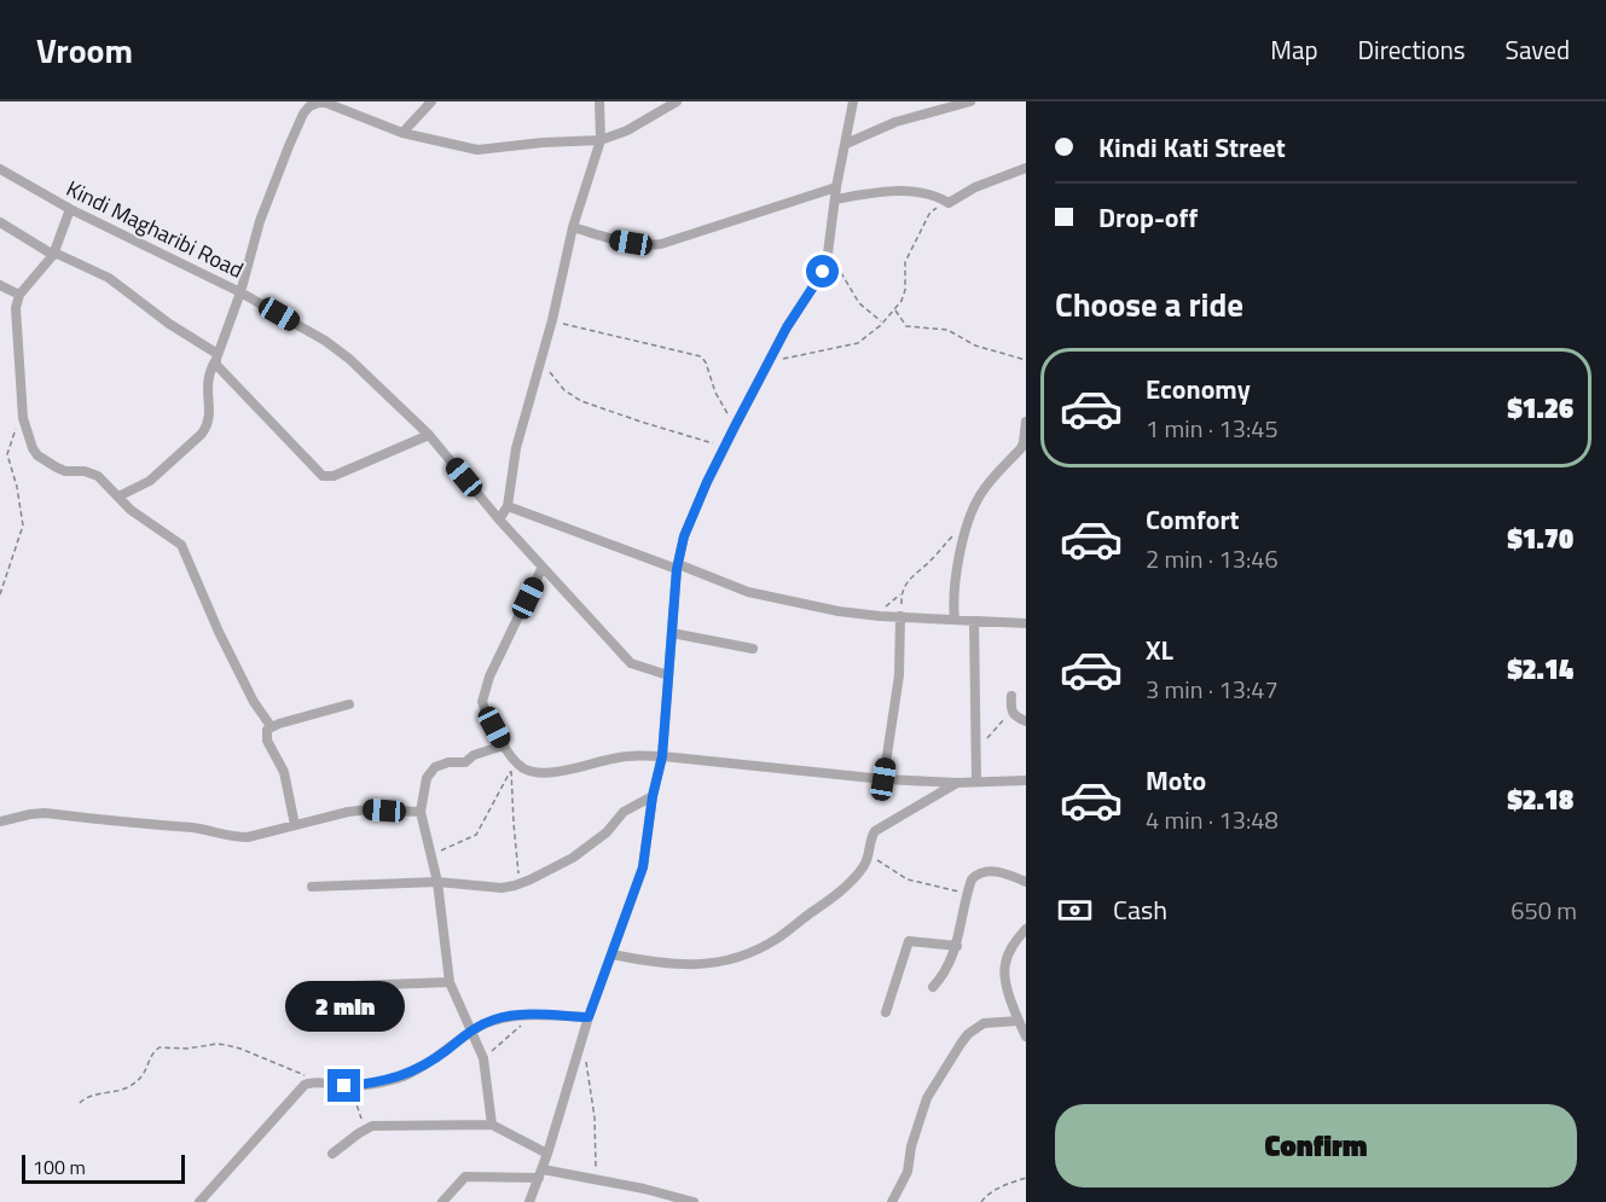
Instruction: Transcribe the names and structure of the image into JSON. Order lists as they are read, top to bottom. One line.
{"streets":{"street":["Kindi Magharibi Road"]},"scale_bar":"100 m","page":{"header":"Vroom","nav":["Map","Directions","Saved"],"banner":["Kindi Kati Street","Drop-off"],"heading":"Choose a ride","list":[{"name":"Economy","note":"1 min · 13:45","value":"$1.26"},{"name":"Comfort","note":"2 min · 13:46","value":"$1.70"},{"name":"XL","note":"3 min · 13:47","value":"$2.14"},{"name":"Moto","note":"4 min · 13:48","value":"$2.18"}],"pay":["Cash","650 m"],"bubble":"2 min","buttons":"Confirm","scale":"100 m"}}
